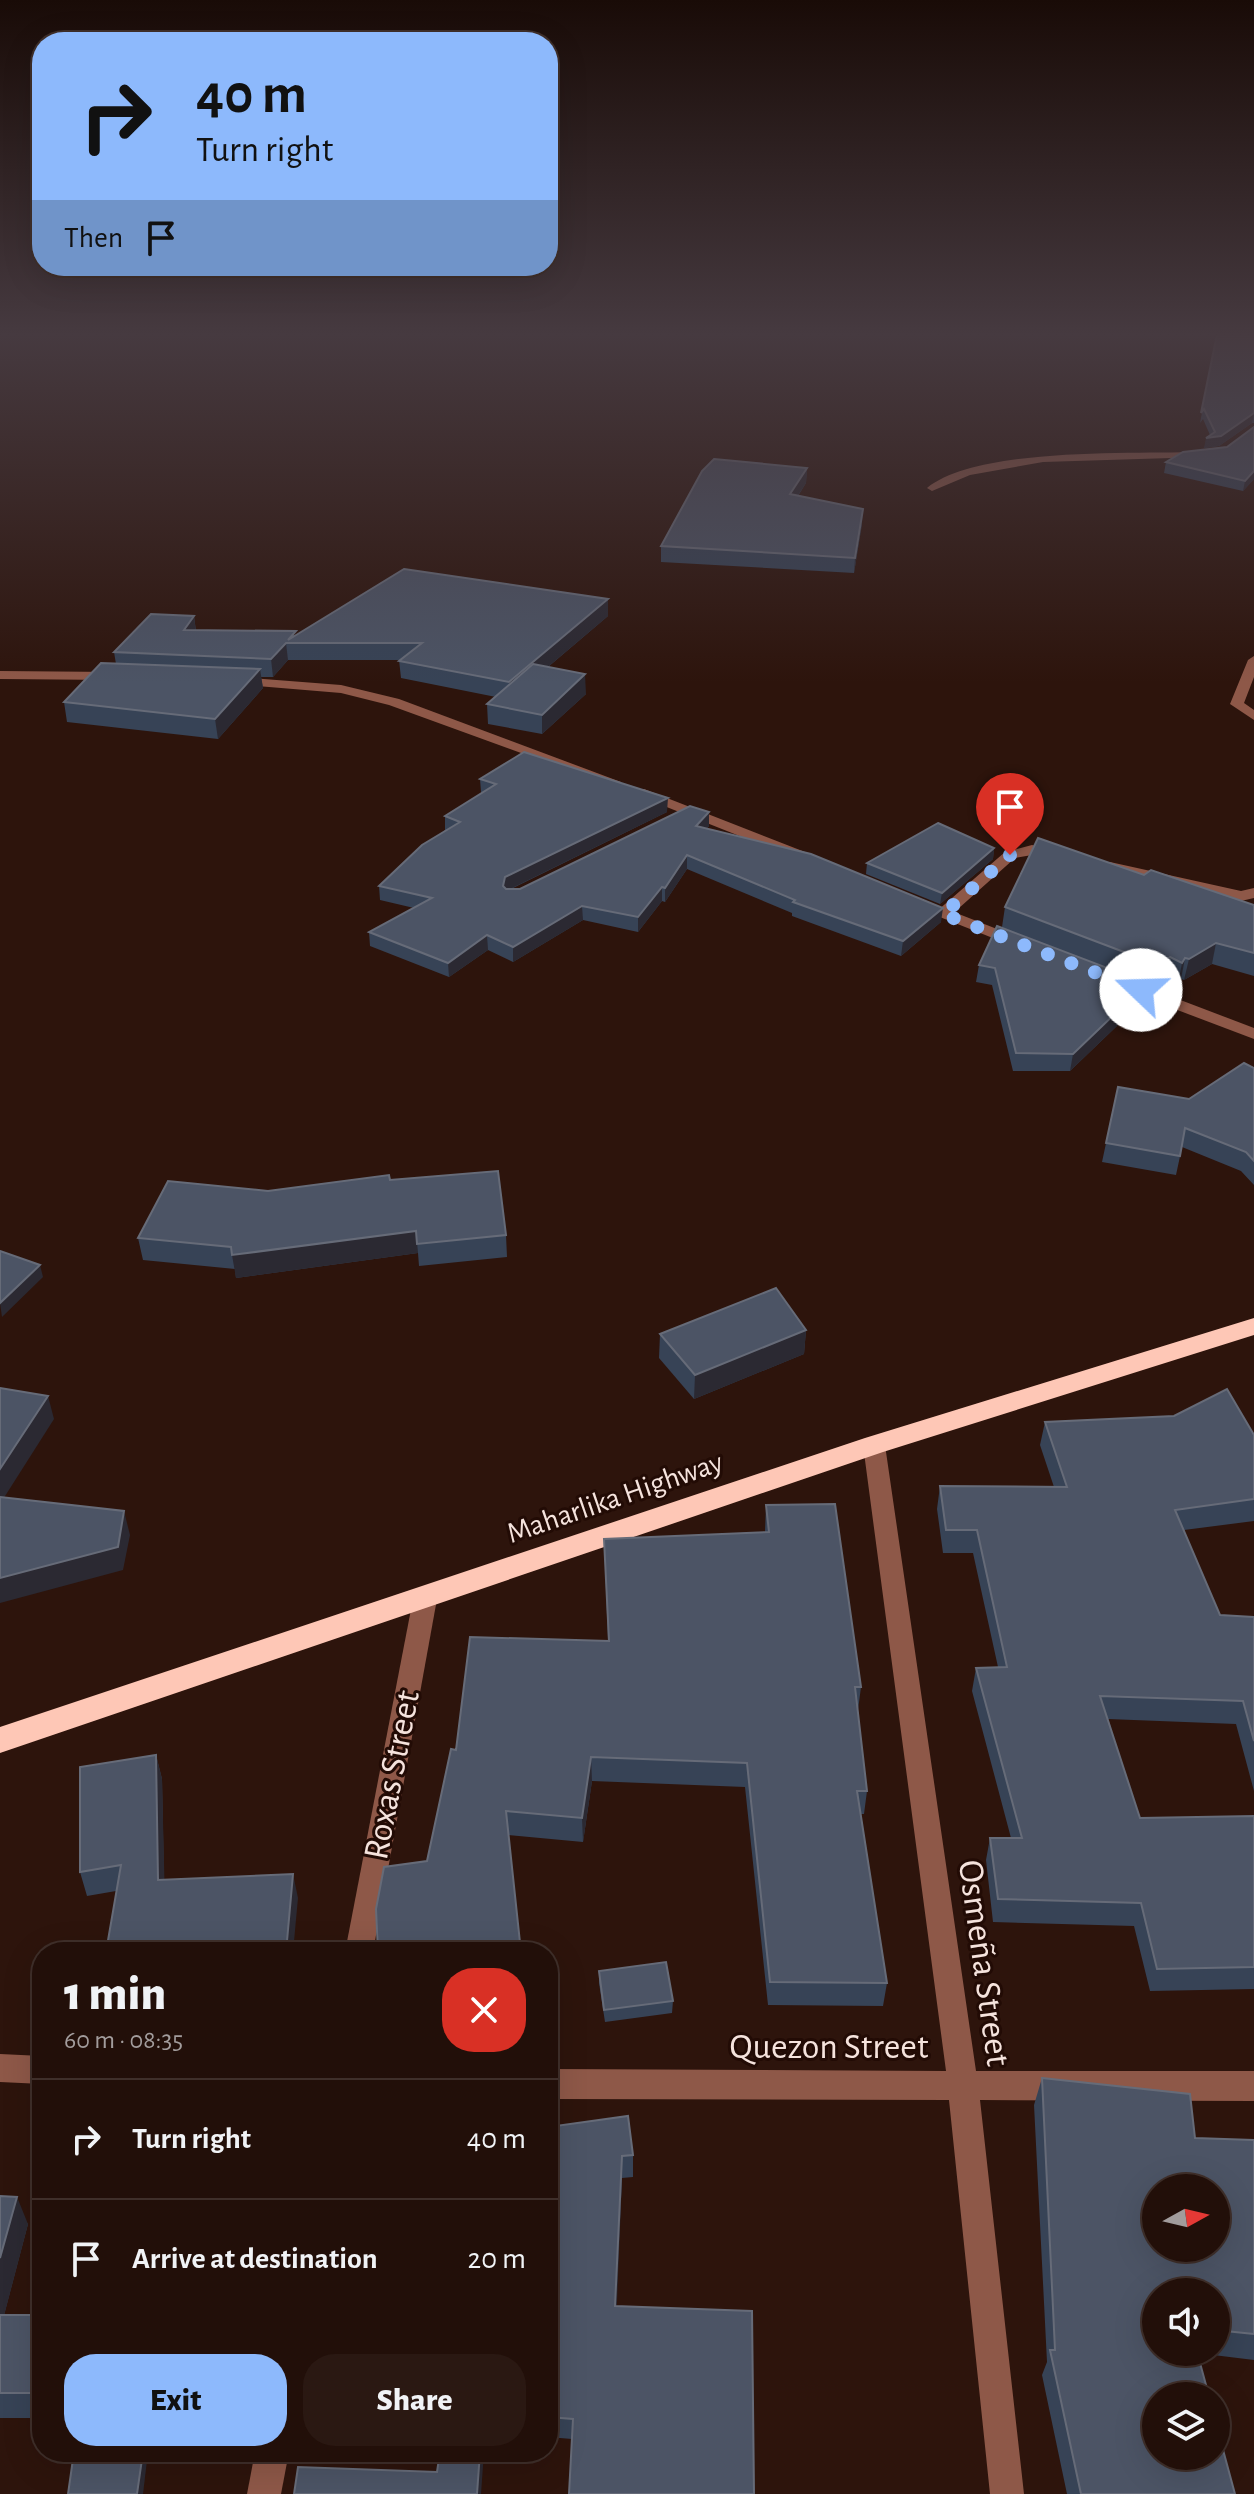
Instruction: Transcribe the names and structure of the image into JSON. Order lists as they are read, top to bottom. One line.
{"streets":{"highway":["Maharlika Highway"],"street":["Roxas Street","Osmeña Street","Quezon Street"]},"crossings":[["Maharlika Highway","Roxas Street"],["Maharlika Highway","Osmeña Street"],["Osmeña Street","Quezon Street"]],"north":"right","page":{"turn":["40 m","Turn right"],"then":"Then","heading":["1 min","60 m · 08:35"],"list":[{"name":"Turn right","value":"40 m"},{"name":"Arrive at destination","value":"20 m"}],"buttons":["Exit","Share"]}}
